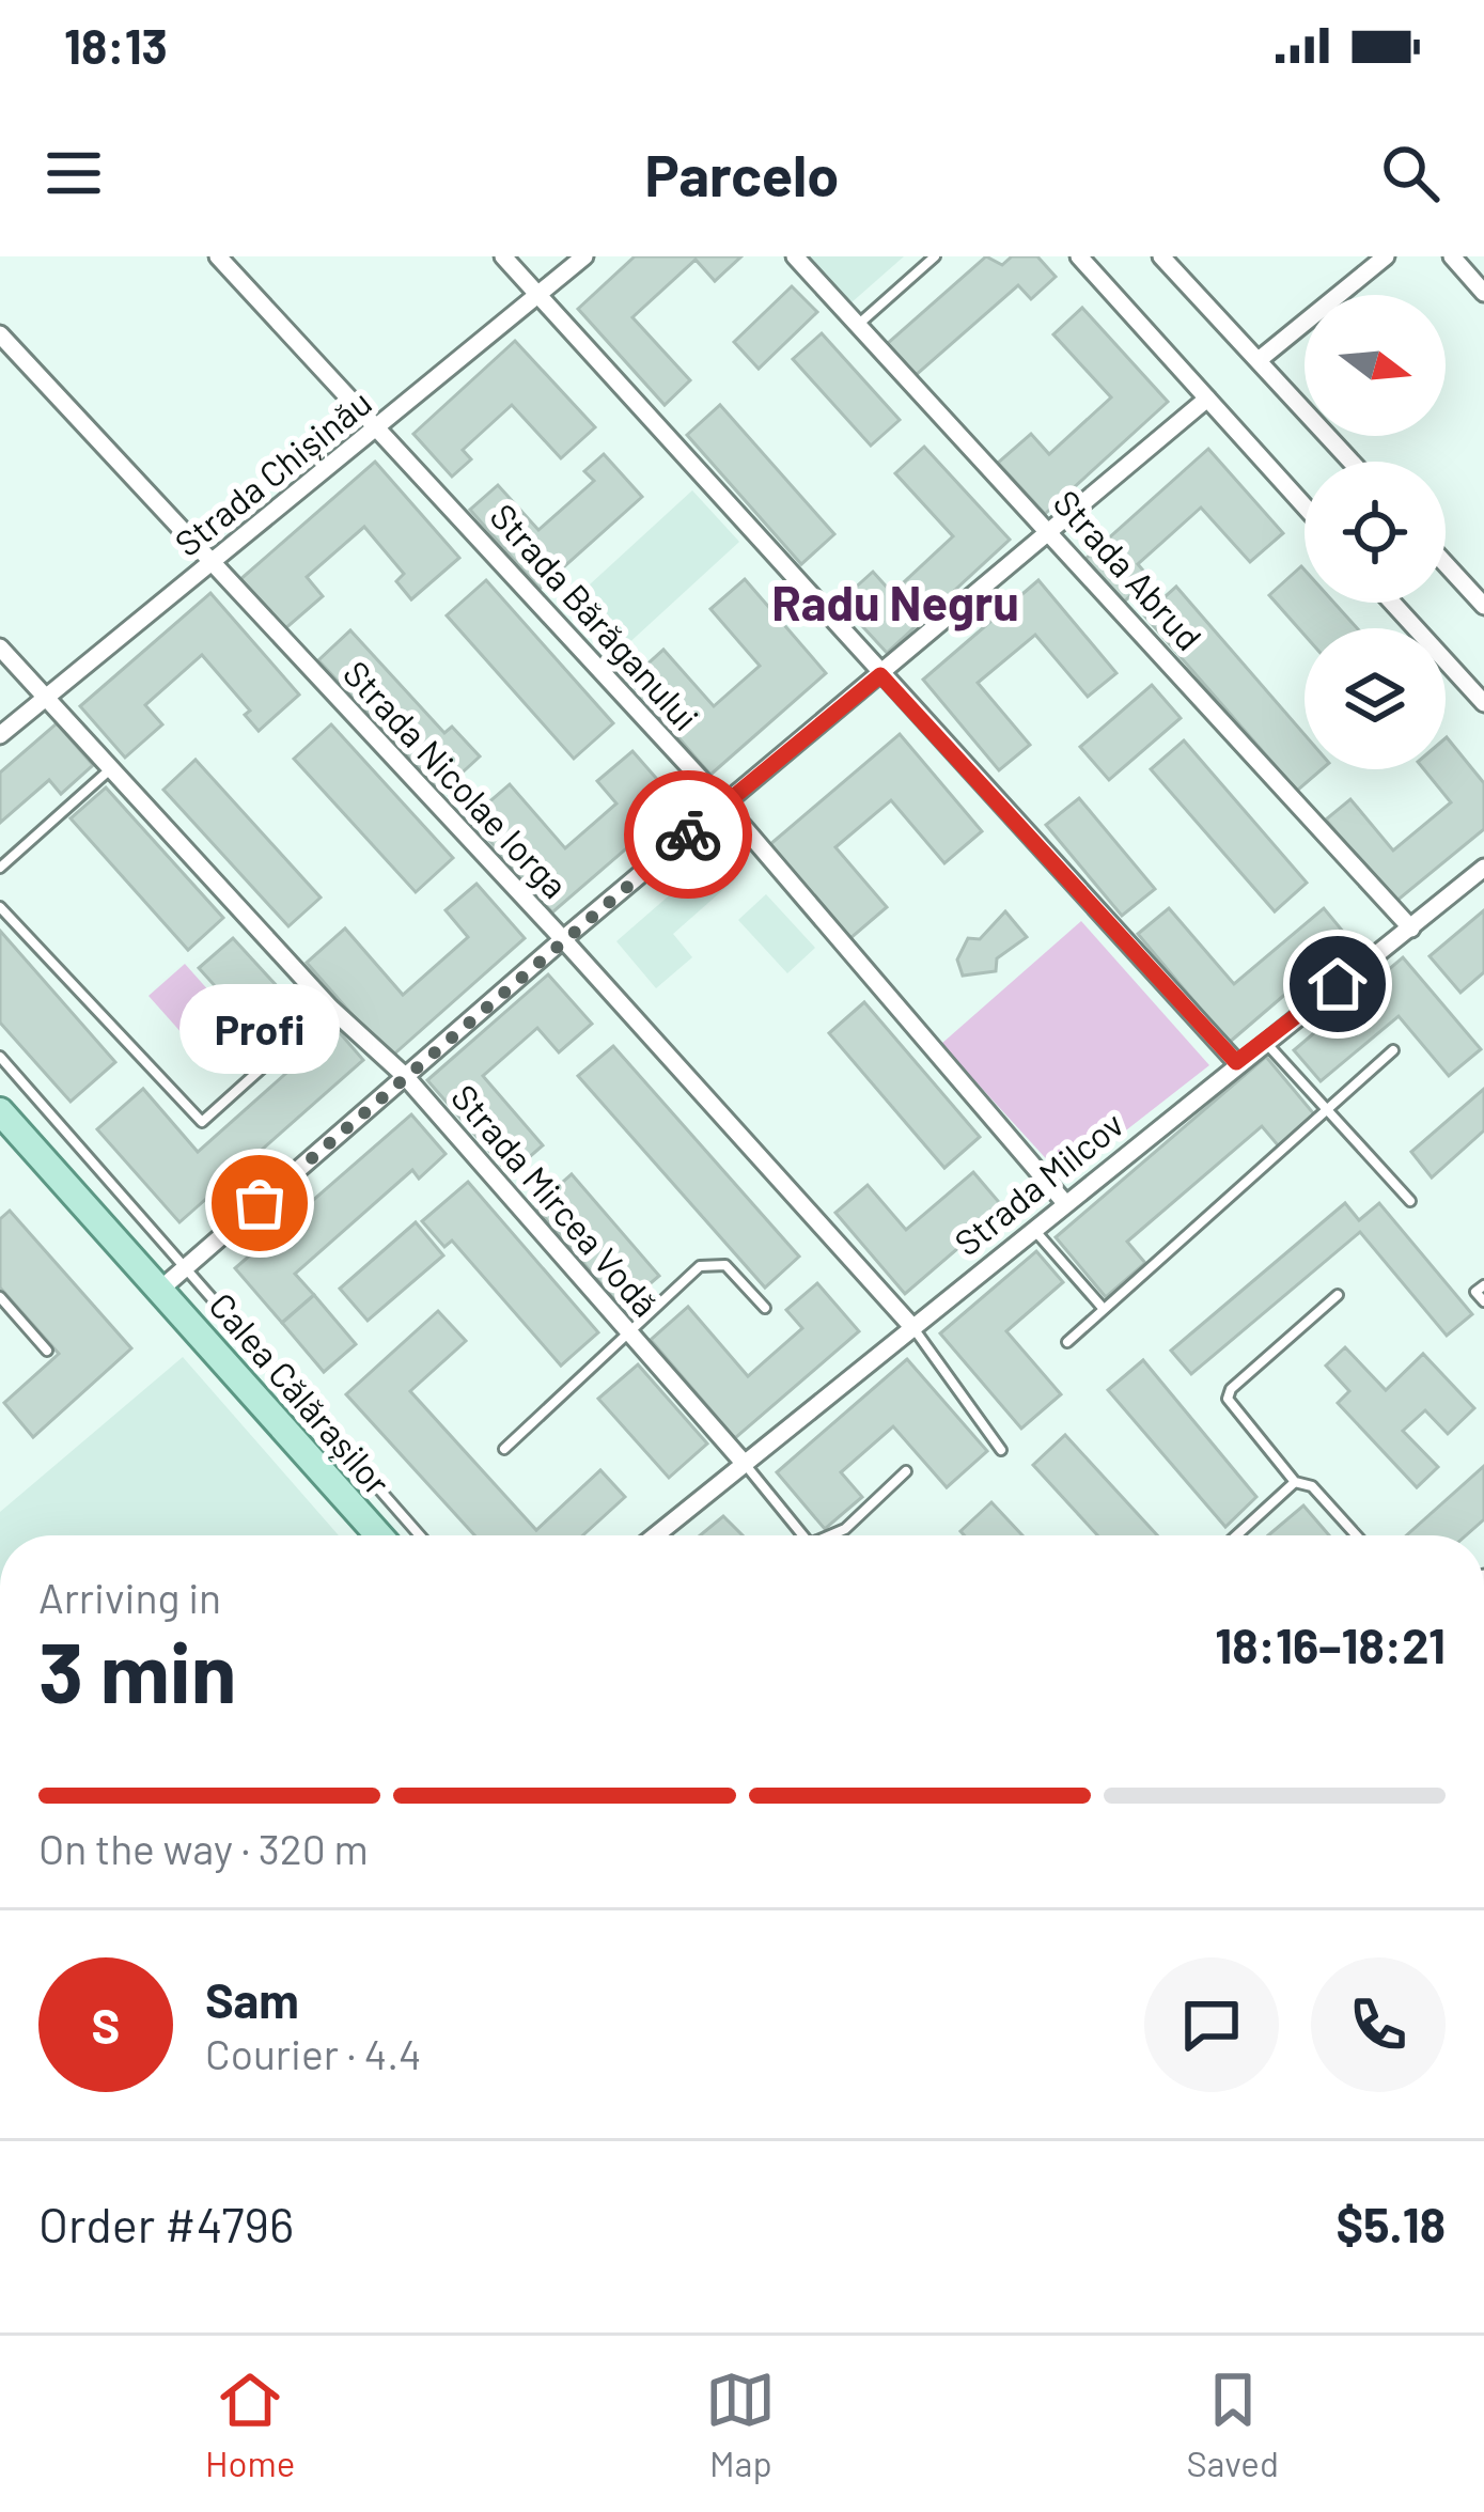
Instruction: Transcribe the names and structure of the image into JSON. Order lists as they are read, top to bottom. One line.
{"streets":{"main road":["Calea Călărașilor"],"street":["Strada Chișinău","Strada Abrud","Strada Bărăganului","Strada Nicolae Iorga","Strada Milcov","Strada Mircea Vodă"]},"crossings":[["Strada Chișinău","Strada Bărăganului"],["Strada Chișinău","Strada Nicolae Iorga"],["Strada Chișinău","Strada Mircea Vodă"],["Strada Abrud","Strada Milcov"],["Strada Bărăganului","Strada Milcov"],["Strada Nicolae Iorga","Strada Milcov"],["Strada Milcov","Strada Mircea Vodă"]],"districts":["Radu Negru"],"places":["Profi"],"north":"right","page":{"status":"18:13","header":"Parcelo","bubble":"Profi","heading":["3 min","Arriving in","18:16–18:21"],"panel":["Sam","Courier · 4.4","Order #4796","$5.18"],"bar":"On the way · 320 m","round":"S","tabs":["Home","Map","Saved"]}}
